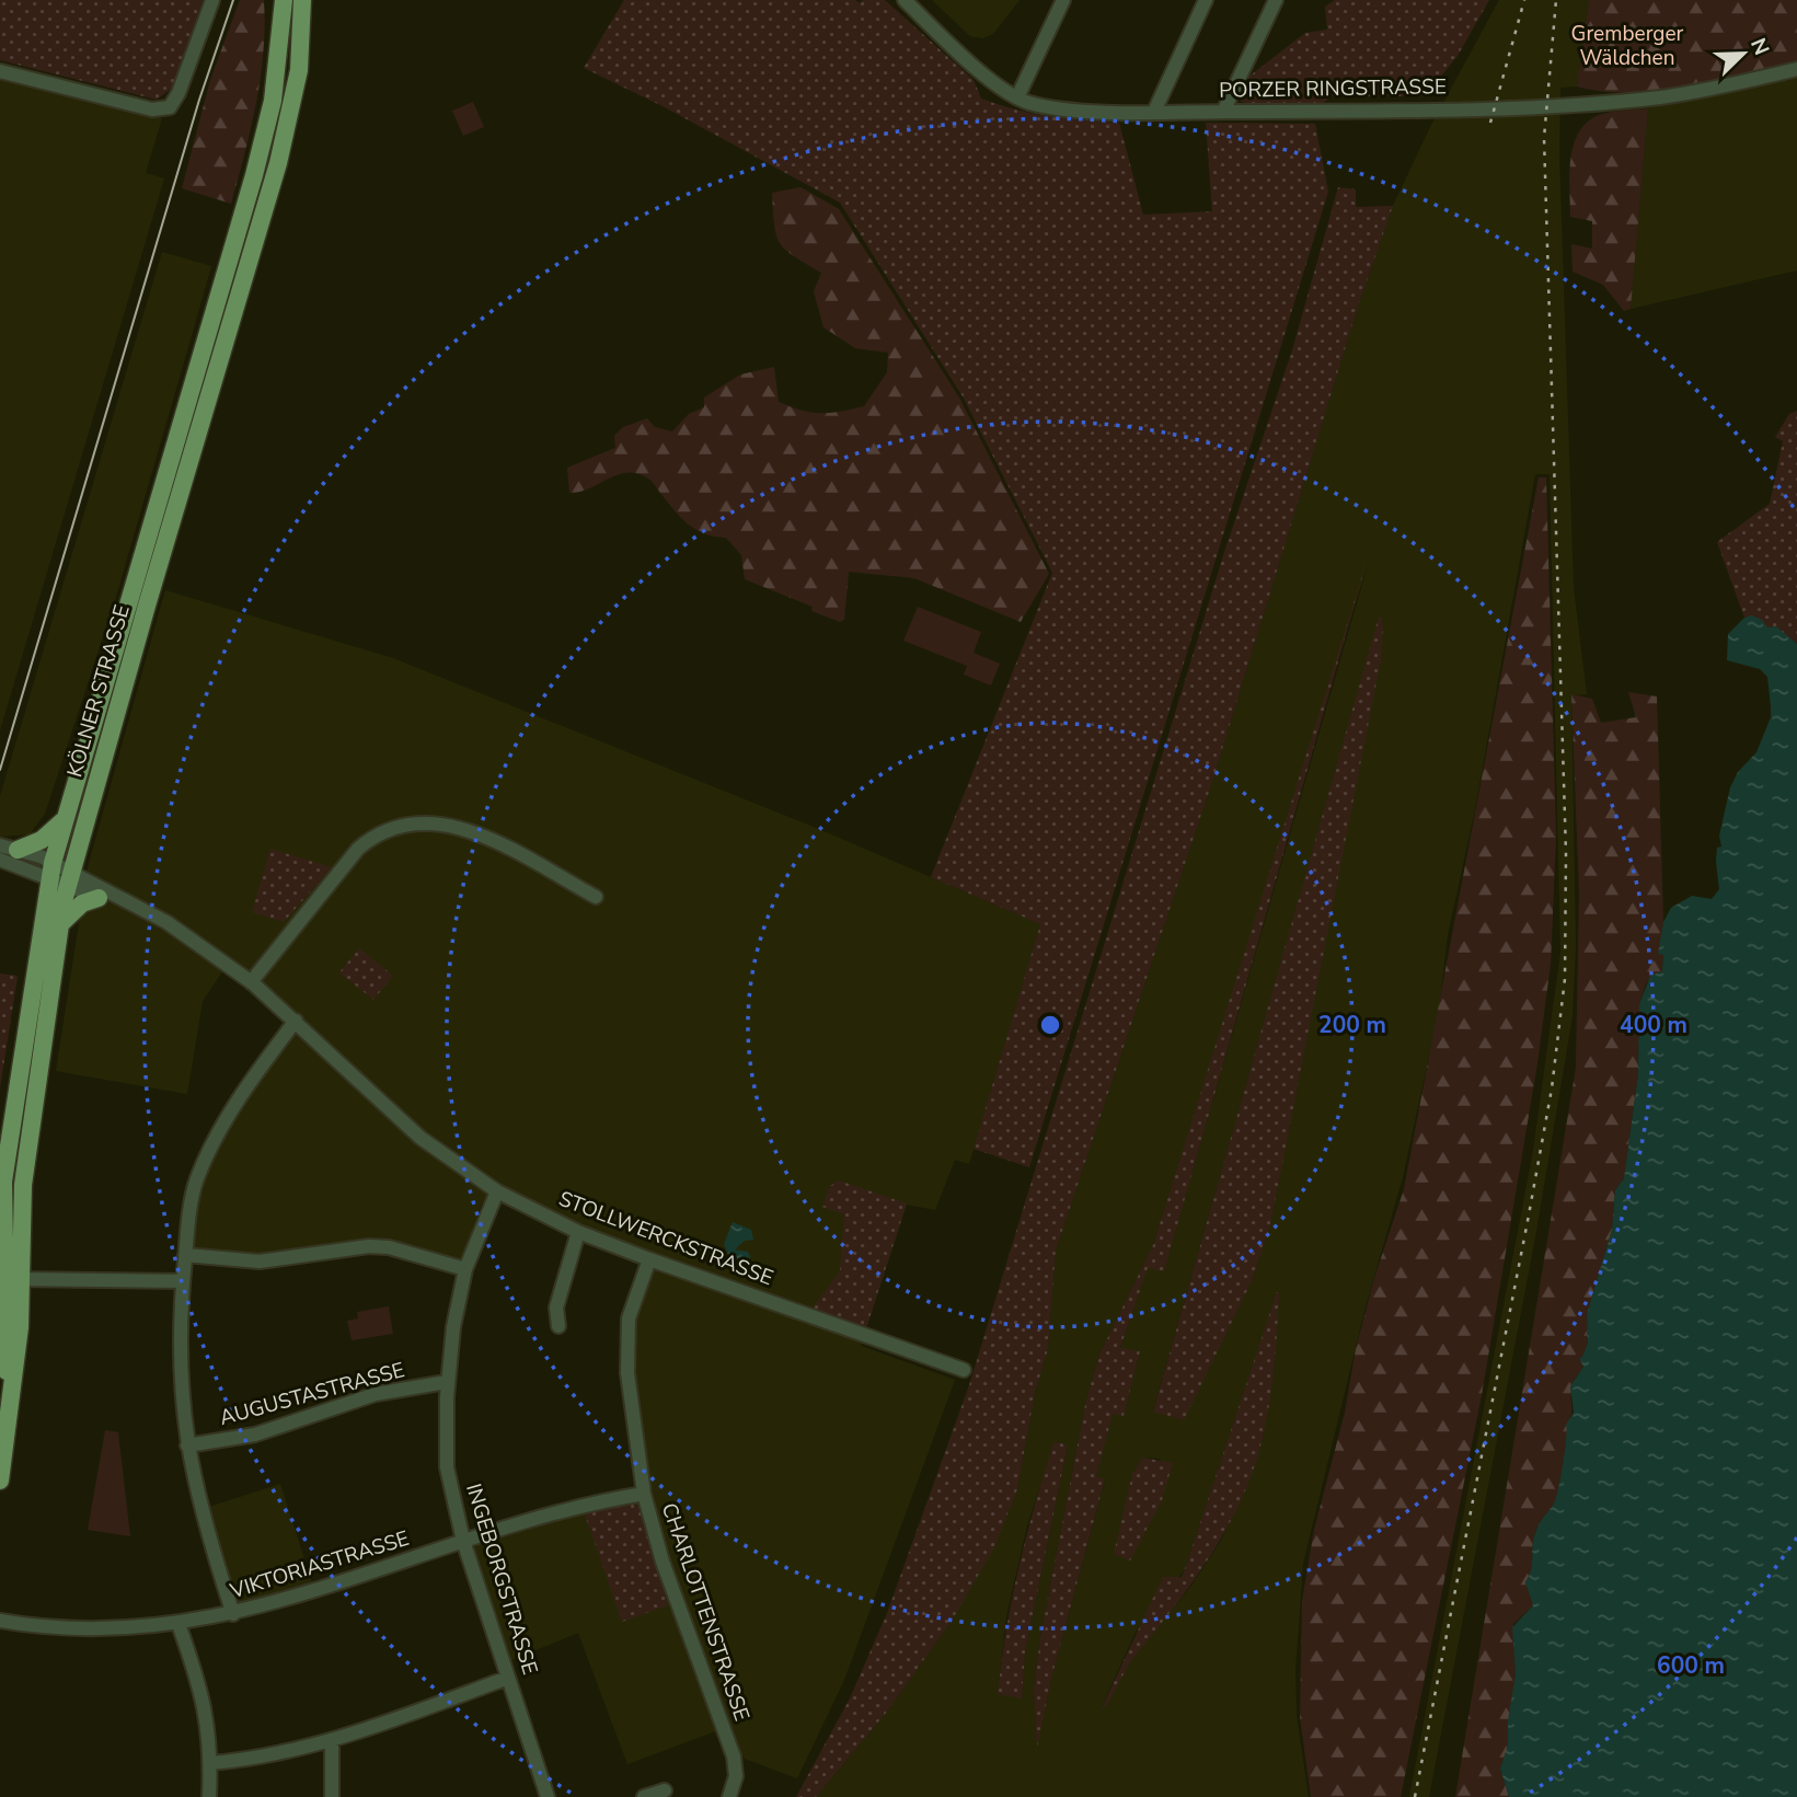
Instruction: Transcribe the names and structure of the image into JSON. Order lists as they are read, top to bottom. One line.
{"streets":{"main road":["KÖLNER STRASSE"],"street":["PORZER RINGSTRASSE","STOLLWERCKSTRASSE","AUGUSTASTRASSE","VIKTORIASTRASSE","INGEBORGSTRASSE","CHARLOTTENSTRASSE"]},"crossings":[["KÖLNER STRASSE","STOLLWERCKSTRASSE"],["STOLLWERCKSTRASSE","INGEBORGSTRASSE"],["STOLLWERCKSTRASSE","CHARLOTTENSTRASSE"],["AUGUSTASTRASSE","INGEBORGSTRASSE"],["VIKTORIASTRASSE","INGEBORGSTRASSE"],["VIKTORIASTRASSE","CHARLOTTENSTRASSE"]],"parks":["Gremberger Wäldchen"],"north":"top right","rings":["200 m","400 m","600 m"]}
